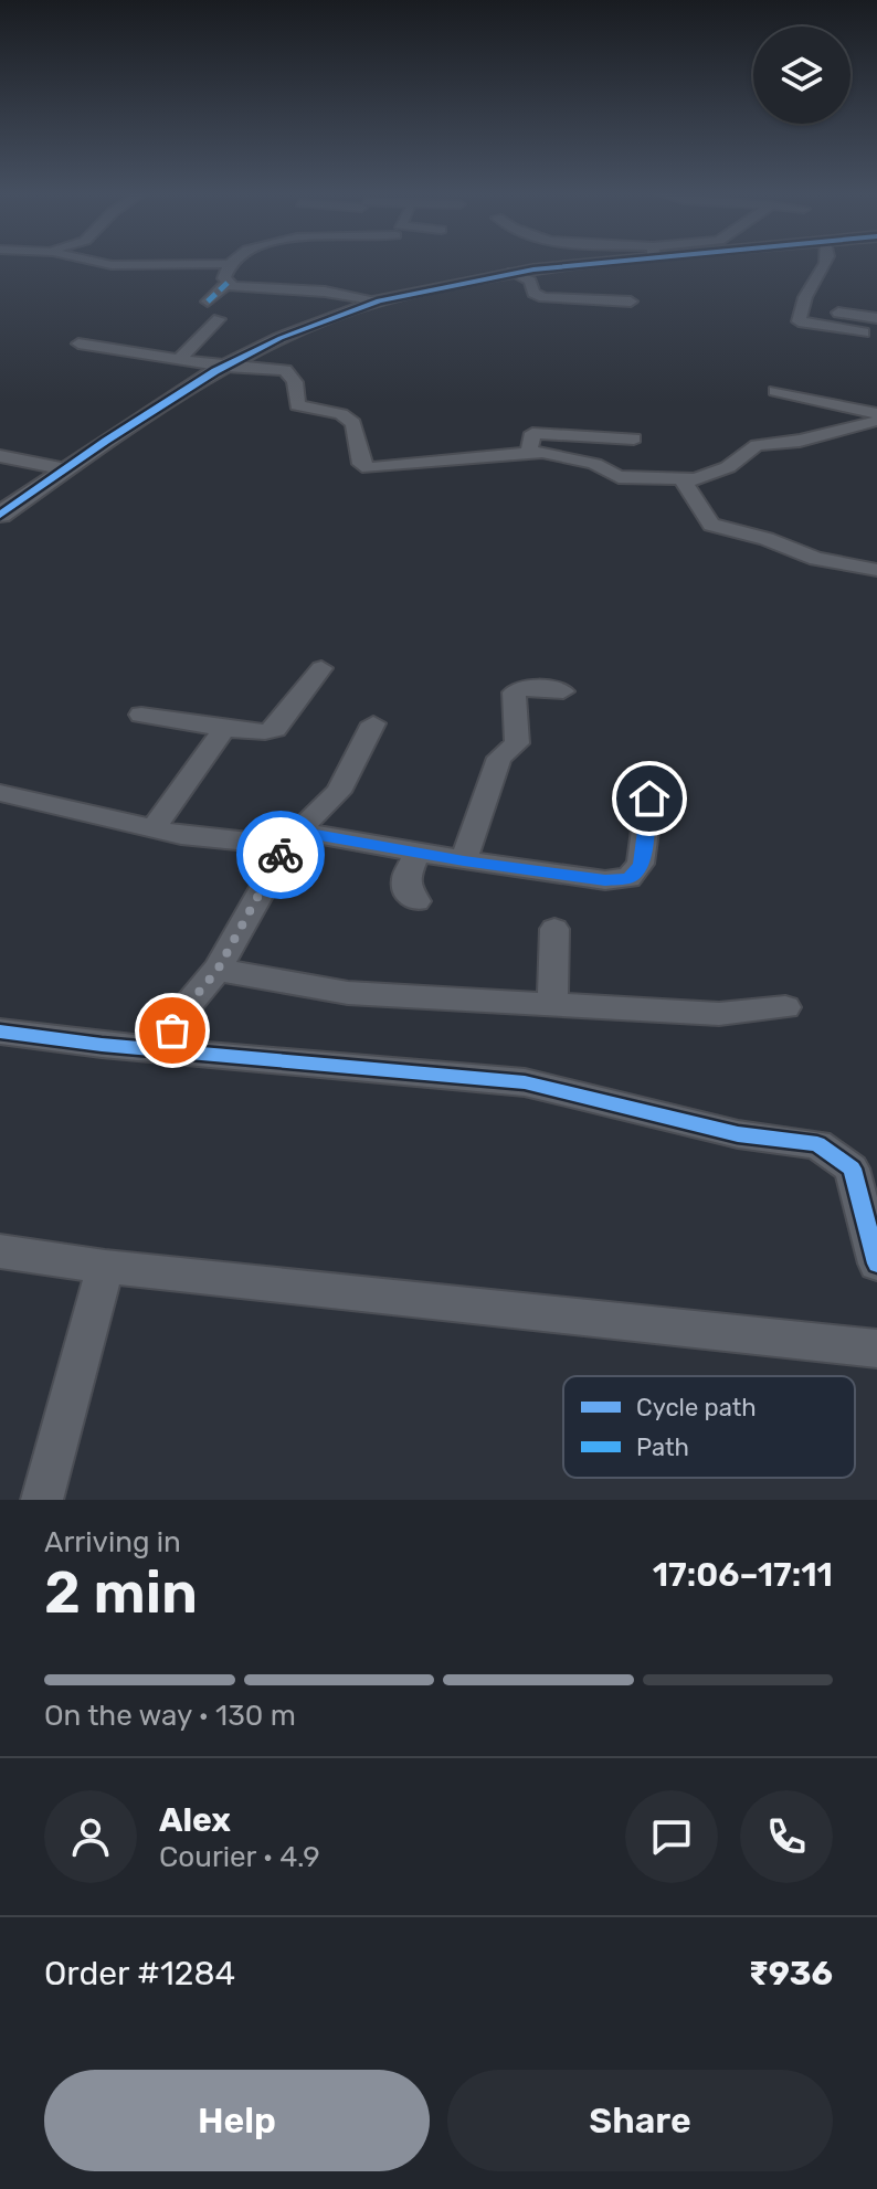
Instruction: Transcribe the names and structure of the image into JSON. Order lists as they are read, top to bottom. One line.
{"legend":["Cycle path","Path"],"page":{"heading":["2 min","Arriving in","17:06–17:11"],"panel":["Alex","Courier · 4.9","Order #1284","₹936"],"bar":"On the way · 130 m","buttons":["Help","Share"]}}
